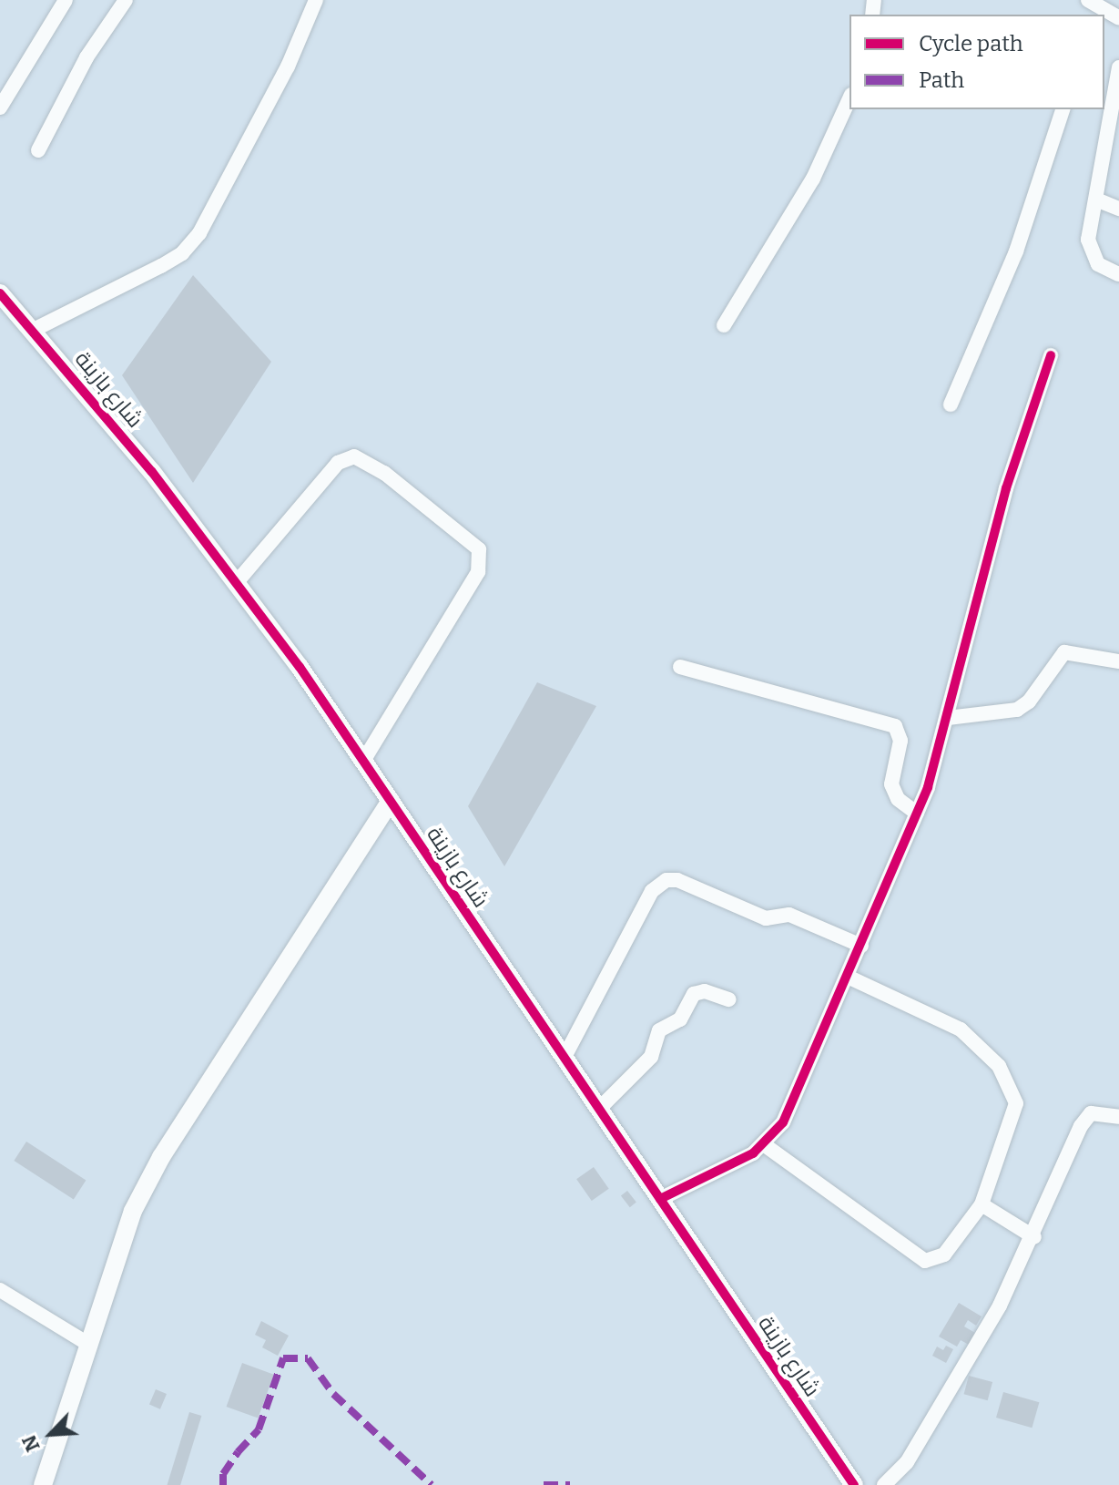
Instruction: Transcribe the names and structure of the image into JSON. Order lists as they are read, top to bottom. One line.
{"streets":{"street":["شارع بازينة"]},"legend":["Cycle path","Path"],"north":"bottom left"}
